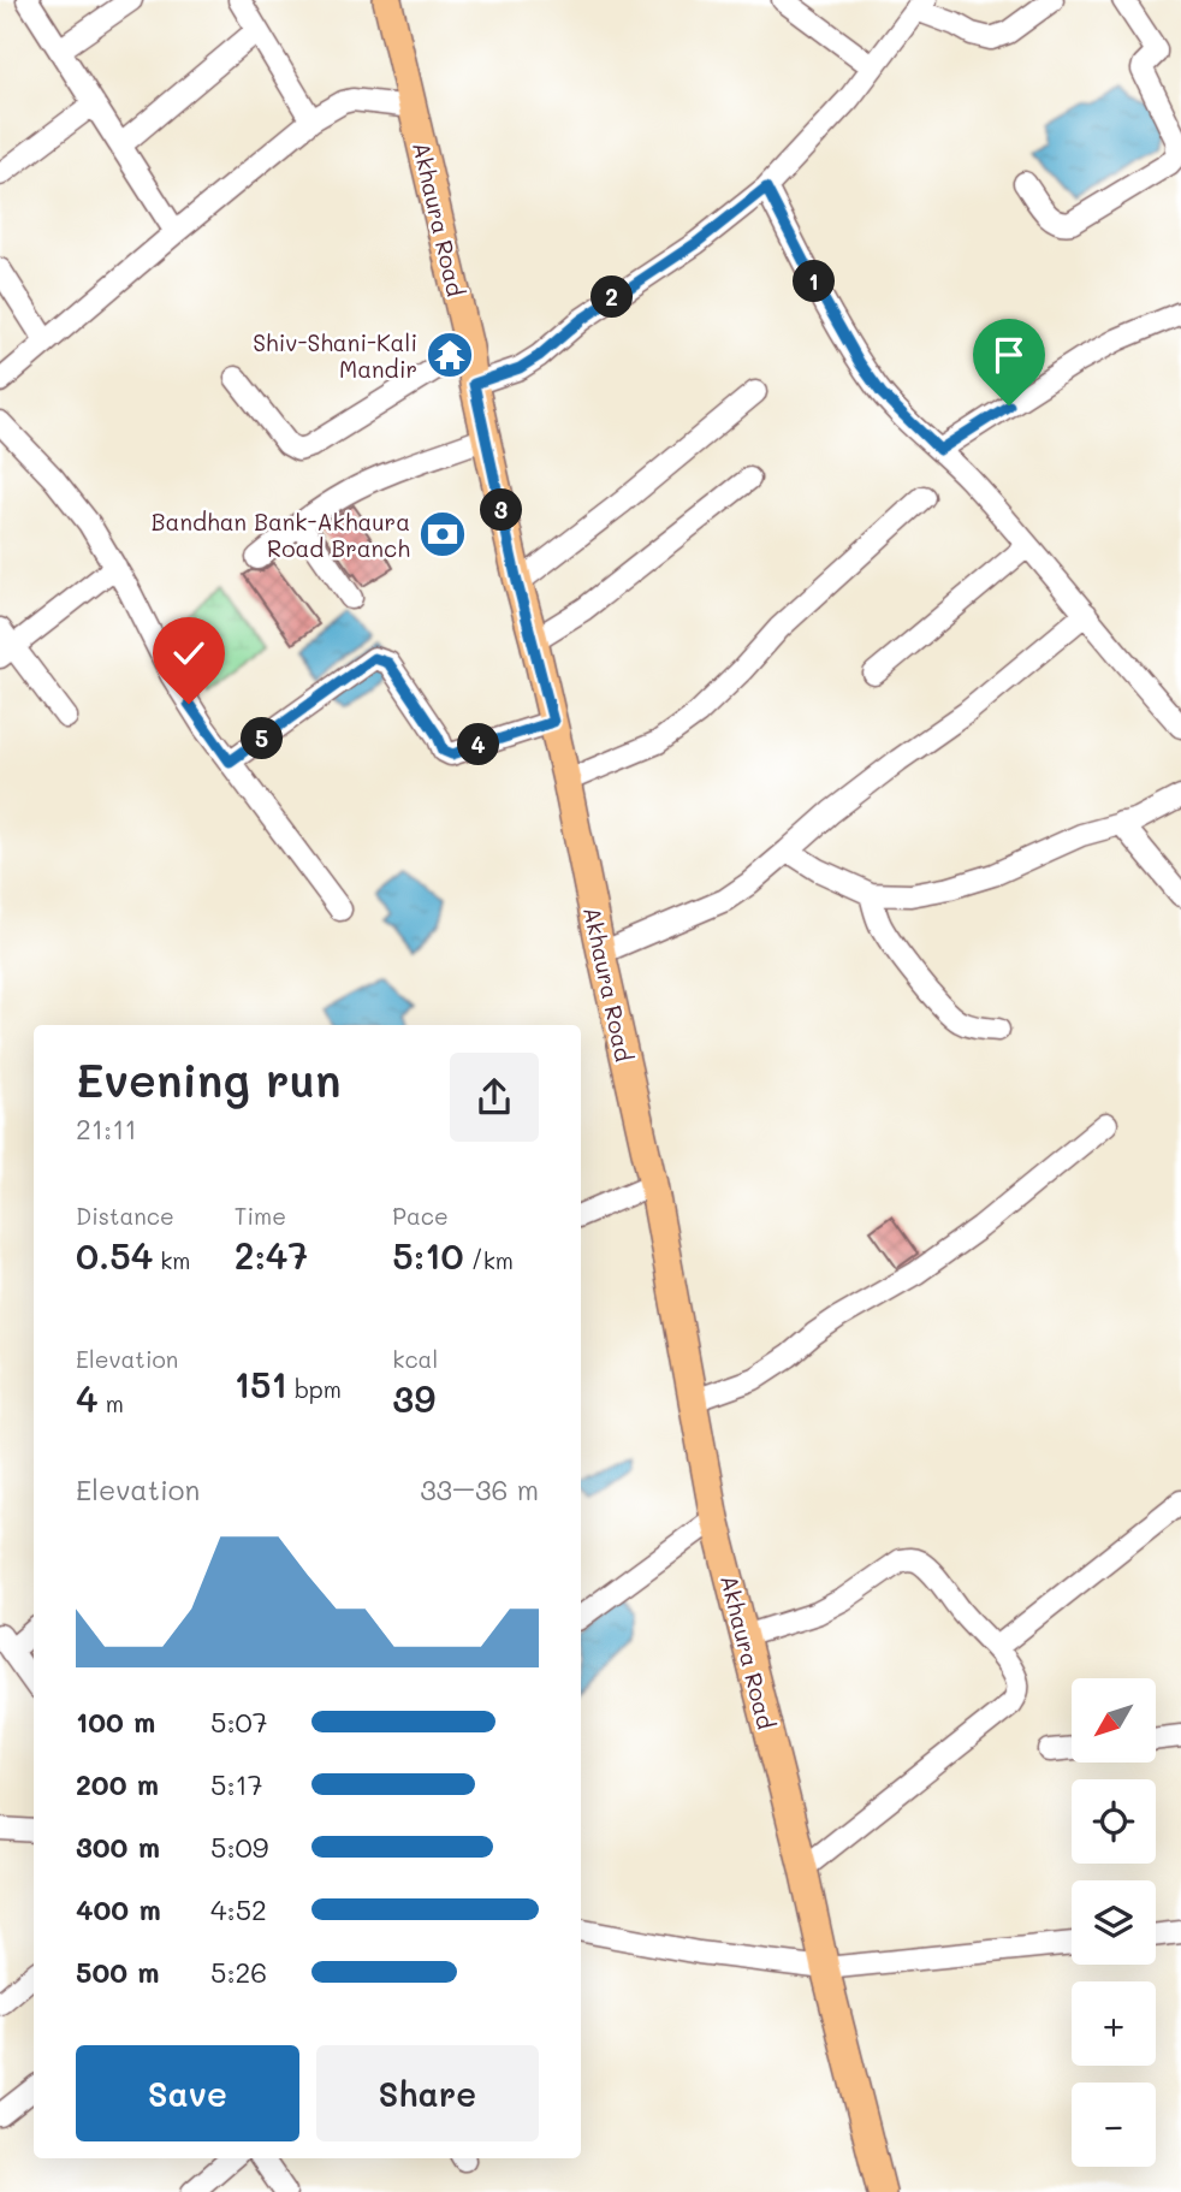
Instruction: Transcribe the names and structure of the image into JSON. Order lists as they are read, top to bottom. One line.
{"streets":{"main road":["Akhaura Road"]},"places":{"temple":["Shiv-Shani-Kali Mandir"],"bank":["Bandhan Bank-Akhaura Road Branch"]},"north":"bottom left","page":{"pins":["1","2","3","5","4"],"heading":["Evening run","21:11"],"stats":[["Distance","0.54 km"],["Time","2:47"],["Pace","5:10 /km"],["Elevation","4 m"],["151 bpm"],["kcal","39"]],"chart":["Elevation","33–36 m"],"map_buttons":["+","−"],"list":[{"name":"100 m","note":"5:07"},{"name":"200 m","note":"5:17"},{"name":"300 m","note":"5:09"},{"name":"400 m","note":"4:52"},{"name":"500 m","note":"5:26"}],"buttons":["Save","Share"]}}
